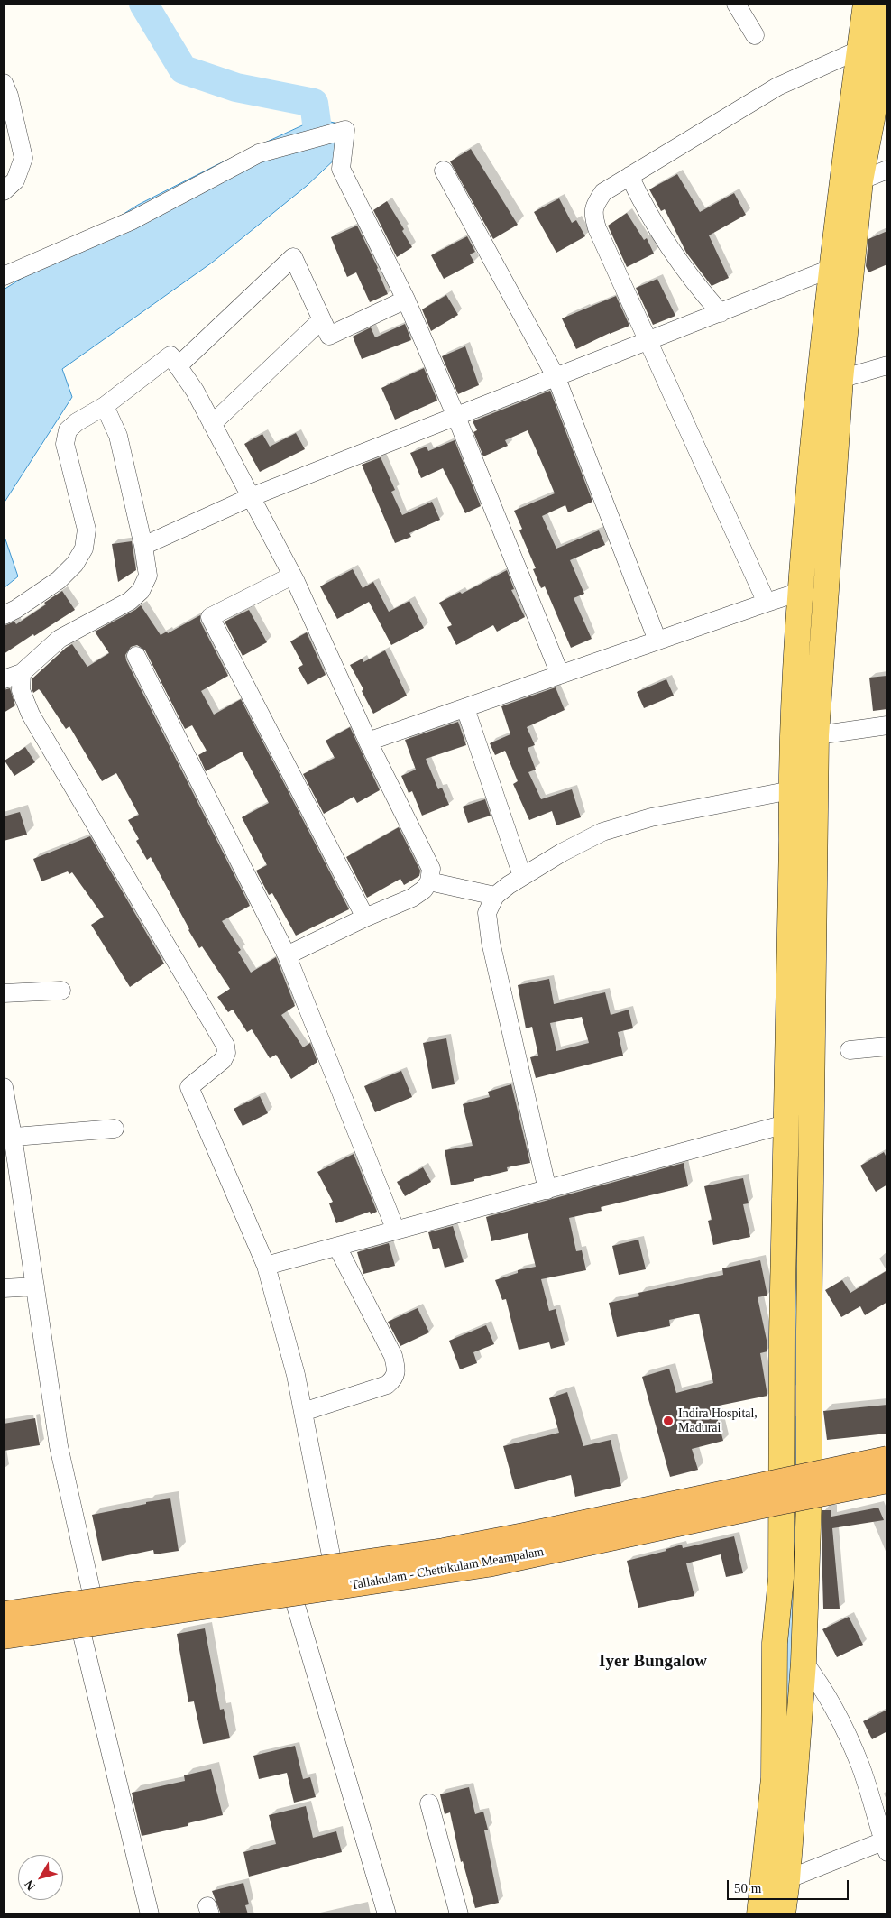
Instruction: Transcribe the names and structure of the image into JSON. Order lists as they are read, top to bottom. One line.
{"streets":{"highway":["Tallakulam - Chettikulam Meampalam"]},"districts":["Iyer Bungalow"],"places":["Indira Hospital, Madurai"],"scale_bar":"50 m","north":"bottom left"}
